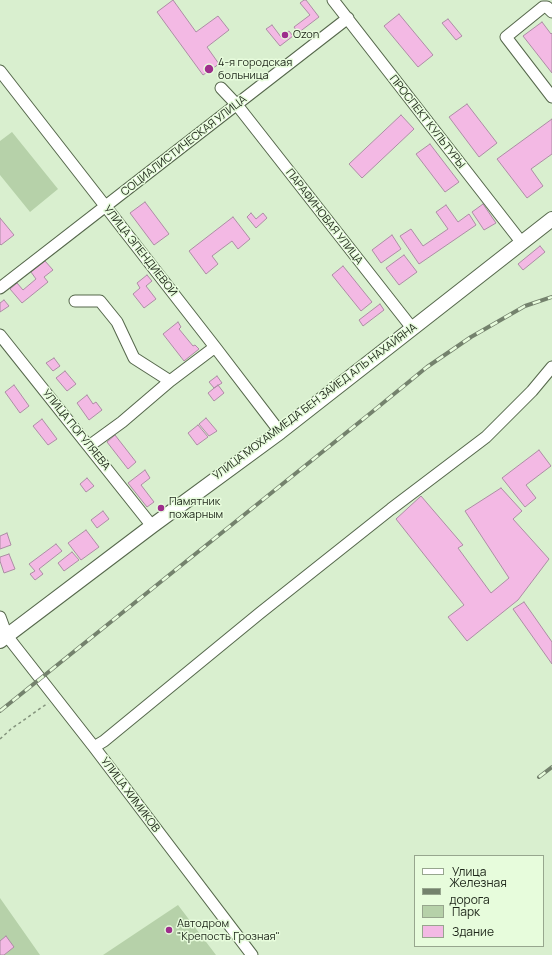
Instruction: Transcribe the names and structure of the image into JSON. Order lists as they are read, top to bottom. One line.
{"streets":{"main road":["УЛИЦА МОХАММЕДА БЕН ЗАЙЕД АЛЬ НАХАЙЯНА"],"street":["ПРОСПЕКТ КУЛЬТУРЫ","СОЦИАЛИСТИЧЕСКАЯ УЛИЦА","ПАРАФИНОВАЯ УЛИЦА","УЛИЦА ЭПЕНДИЕВОЙ","УЛИЦА ПОГУЛЯЕВА","УЛИЦА ХИМИКОВ"]},"crossings":[["ПРОСПЕКТ КУЛЬТУРЫ","СОЦИАЛИСТИЧЕСКАЯ УЛИЦА"],["ПРОСПЕКТ КУЛЬТУРЫ","УЛИЦА МОХАММЕДА БЕН ЗАЙЕД АЛЬ НАХАЙЯНА"],["СОЦИАЛИСТИЧЕСКАЯ УЛИЦА","ПАРАФИНОВАЯ УЛИЦА"],["СОЦИАЛИСТИЧЕСКАЯ УЛИЦА","УЛИЦА ЭПЕНДИЕВОЙ"],["ПАРАФИНОВАЯ УЛИЦА","УЛИЦА МОХАММЕДА БЕН ЗАЙЕД АЛЬ НАХАЙЯНА"],["УЛИЦА ЭПЕНДИЕВОЙ","УЛИЦА МОХАММЕДА БЕН ЗАЙЕД АЛЬ НАХАЙЯНА"],["УЛИЦА МОХАММЕДА БЕН ЗАЙЕД АЛЬ НАХАЙЯНА","УЛИЦА ПОГУЛЯЕВА"],["УЛИЦА МОХАММЕДА БЕН ЗАЙЕД АЛЬ НАХАЙЯНА","УЛИЦА ХИМИКОВ"]],"places":["Ozon","4-я городская больница","Памятник пожарным","Автодром \"Крепость Грозная\""],"legend":["Улица","Железная дорога","Парк","Здание"]}
